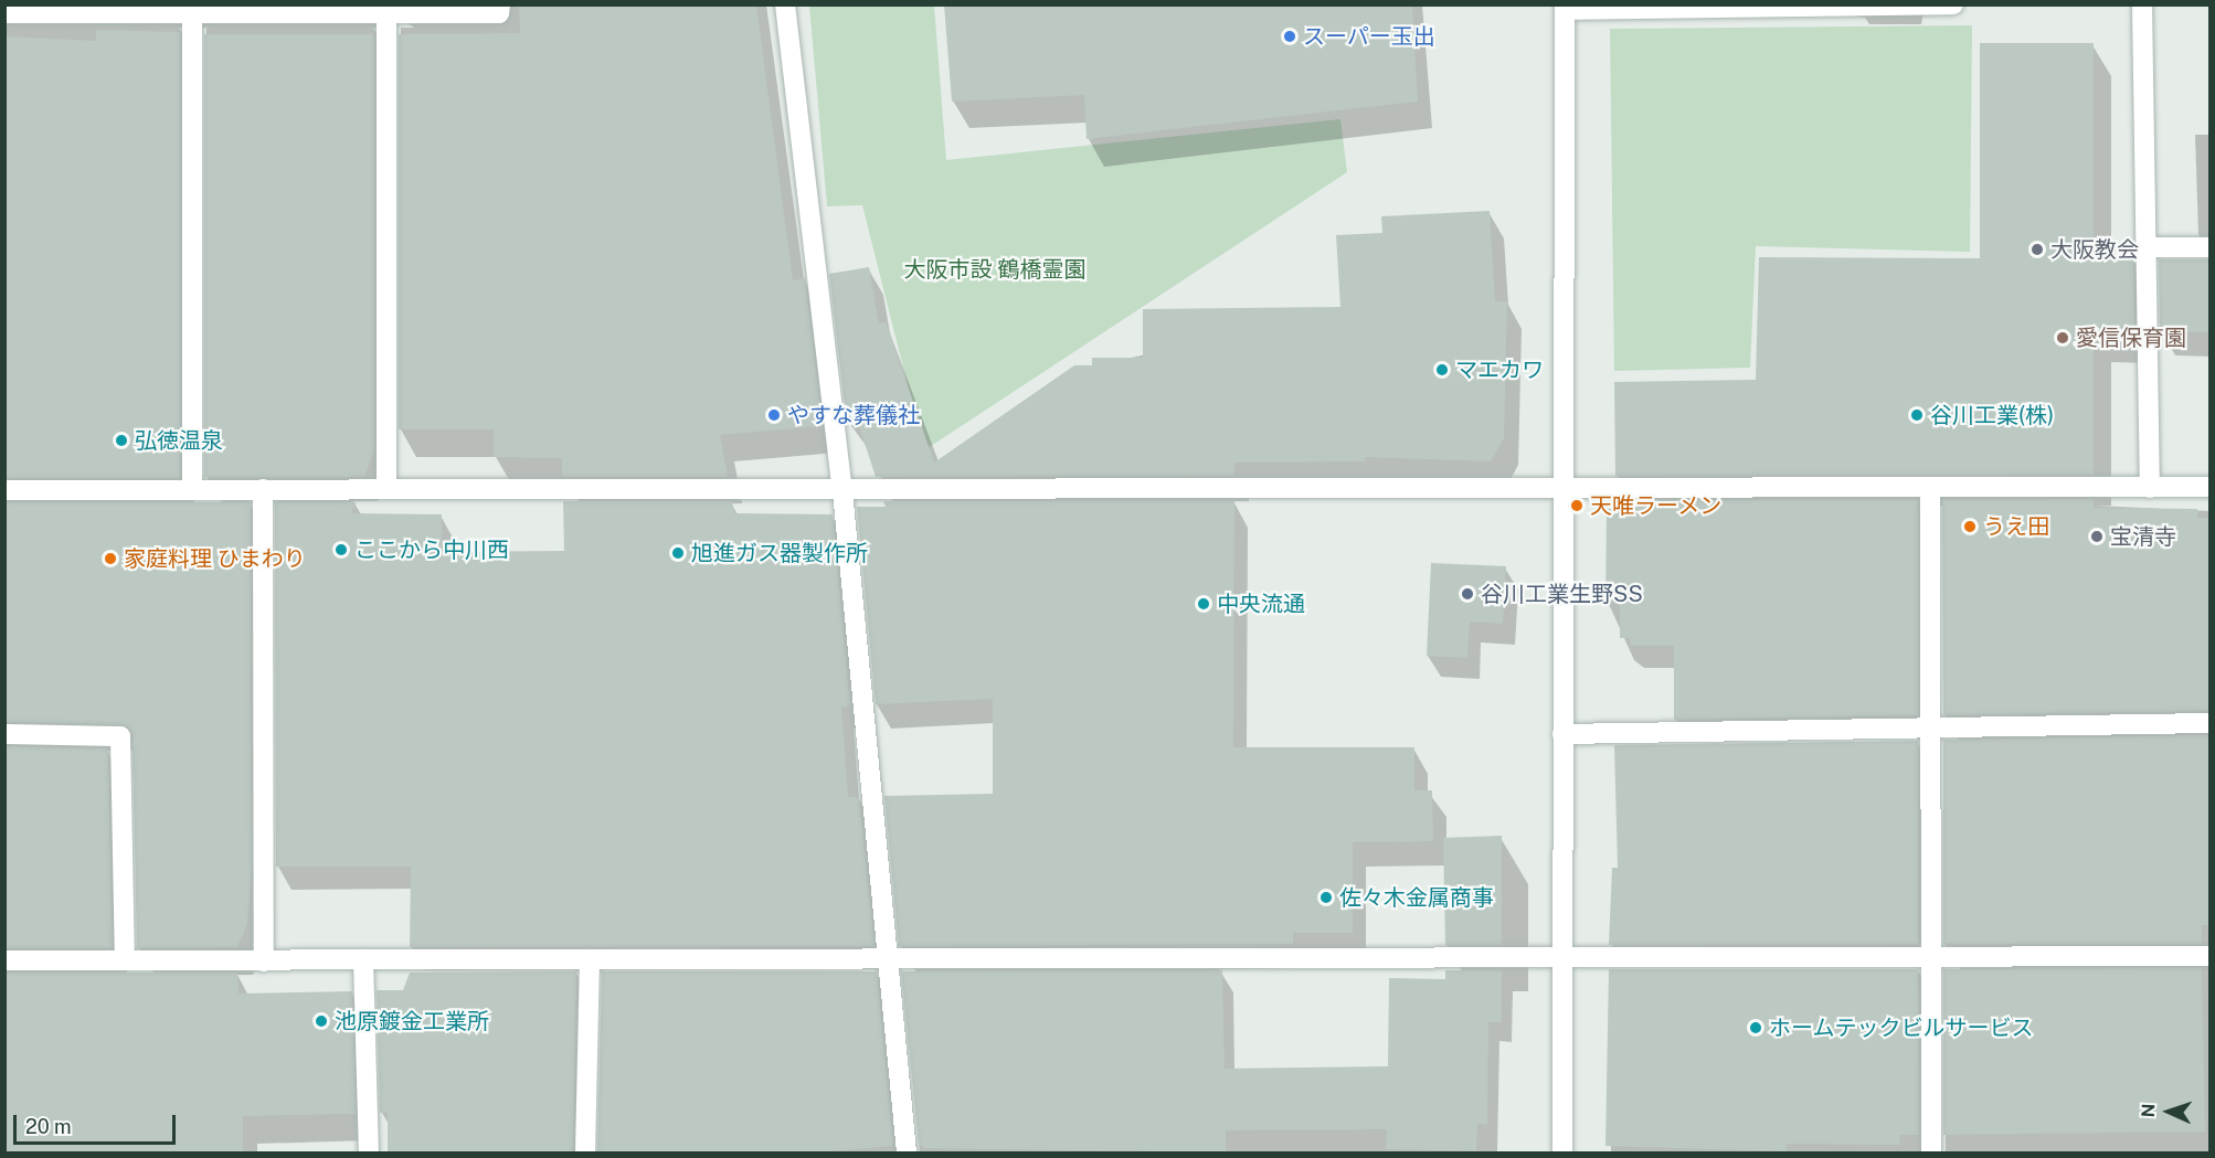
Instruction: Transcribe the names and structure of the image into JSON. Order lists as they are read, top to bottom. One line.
{"parks":["大阪市設 鶴橋霊園"],"places":["スーパー玉出","大阪教会","愛信保育園","マエカワ","やすな葬儀社","谷川工業(株)","弘徳温泉","天唯ラーメン","うえ田","宝清寺","ここから中川西","旭進ガス器製作所","家庭料理 ひまわり","谷川工業生野SS","中央流通","佐々木金属商事","池原鍍金工業所","ホームテックビルサービス"],"scale_bar":"20 m","north":"left"}
